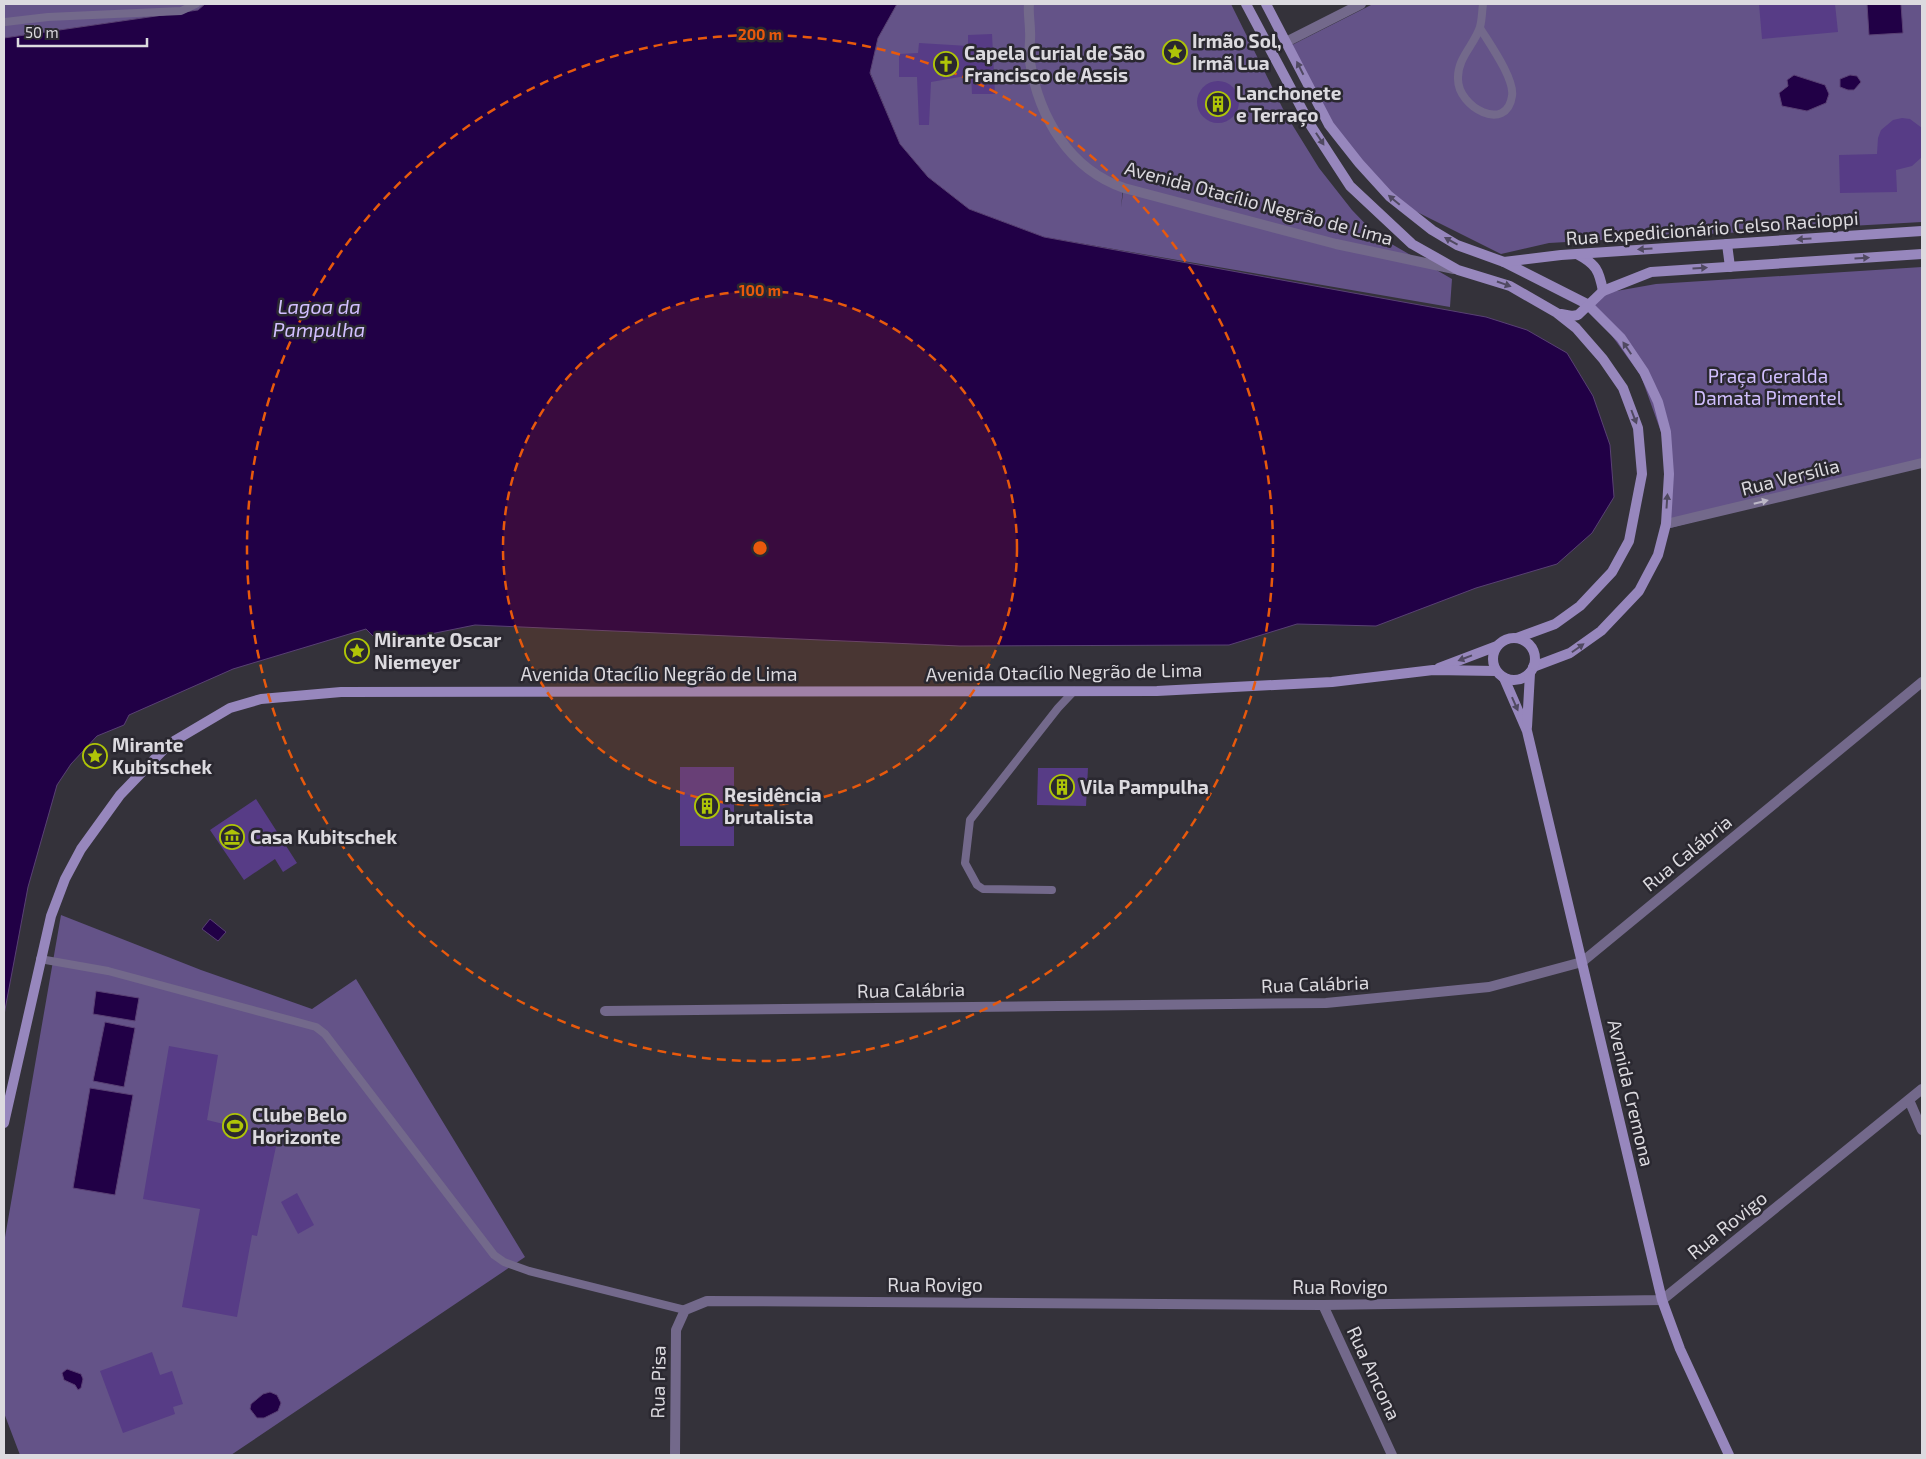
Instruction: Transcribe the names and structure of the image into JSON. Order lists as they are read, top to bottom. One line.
{"streets":{"street":["Avenida Otacílio Negrão de Lima","Rua Expedicionário Celso Racioppi","Rua Versília","Rua Calábria","Avenida Cremona","Rua Rovigo","Rua Ancona","Rua Pisa"]},"crossings":[["Avenida Otacílio Negrão de Lima","Rua Expedicionário Celso Racioppi"],["Avenida Otacílio Negrão de Lima","Rua Versília"],["Avenida Otacílio Negrão de Lima","Avenida Cremona"],["Rua Calábria","Avenida Cremona"],["Avenida Cremona","Rua Rovigo"],["Rua Rovigo","Rua Ancona"],["Rua Rovigo","Rua Pisa"]],"one_way":["Rua Versília"],"water":["Lagoa da Pampulha"],"parks":["Praça Geralda Damata Pimentel"],"places":{"place":["Irmão Sol, Irmã Lua","Mirante Oscar Niemeyer","Mirante Kubitschek"],"church":["Capela Curial de São Francisco de Assis"],"building":["Lanchonete e Terraço","Vila Pampulha","Residência brutalista"],"museum":["Casa Kubitschek"],"sports":["Clube Belo Horizonte"]},"scale_bar":"50 m","rings":["200 m","100 m"]}
